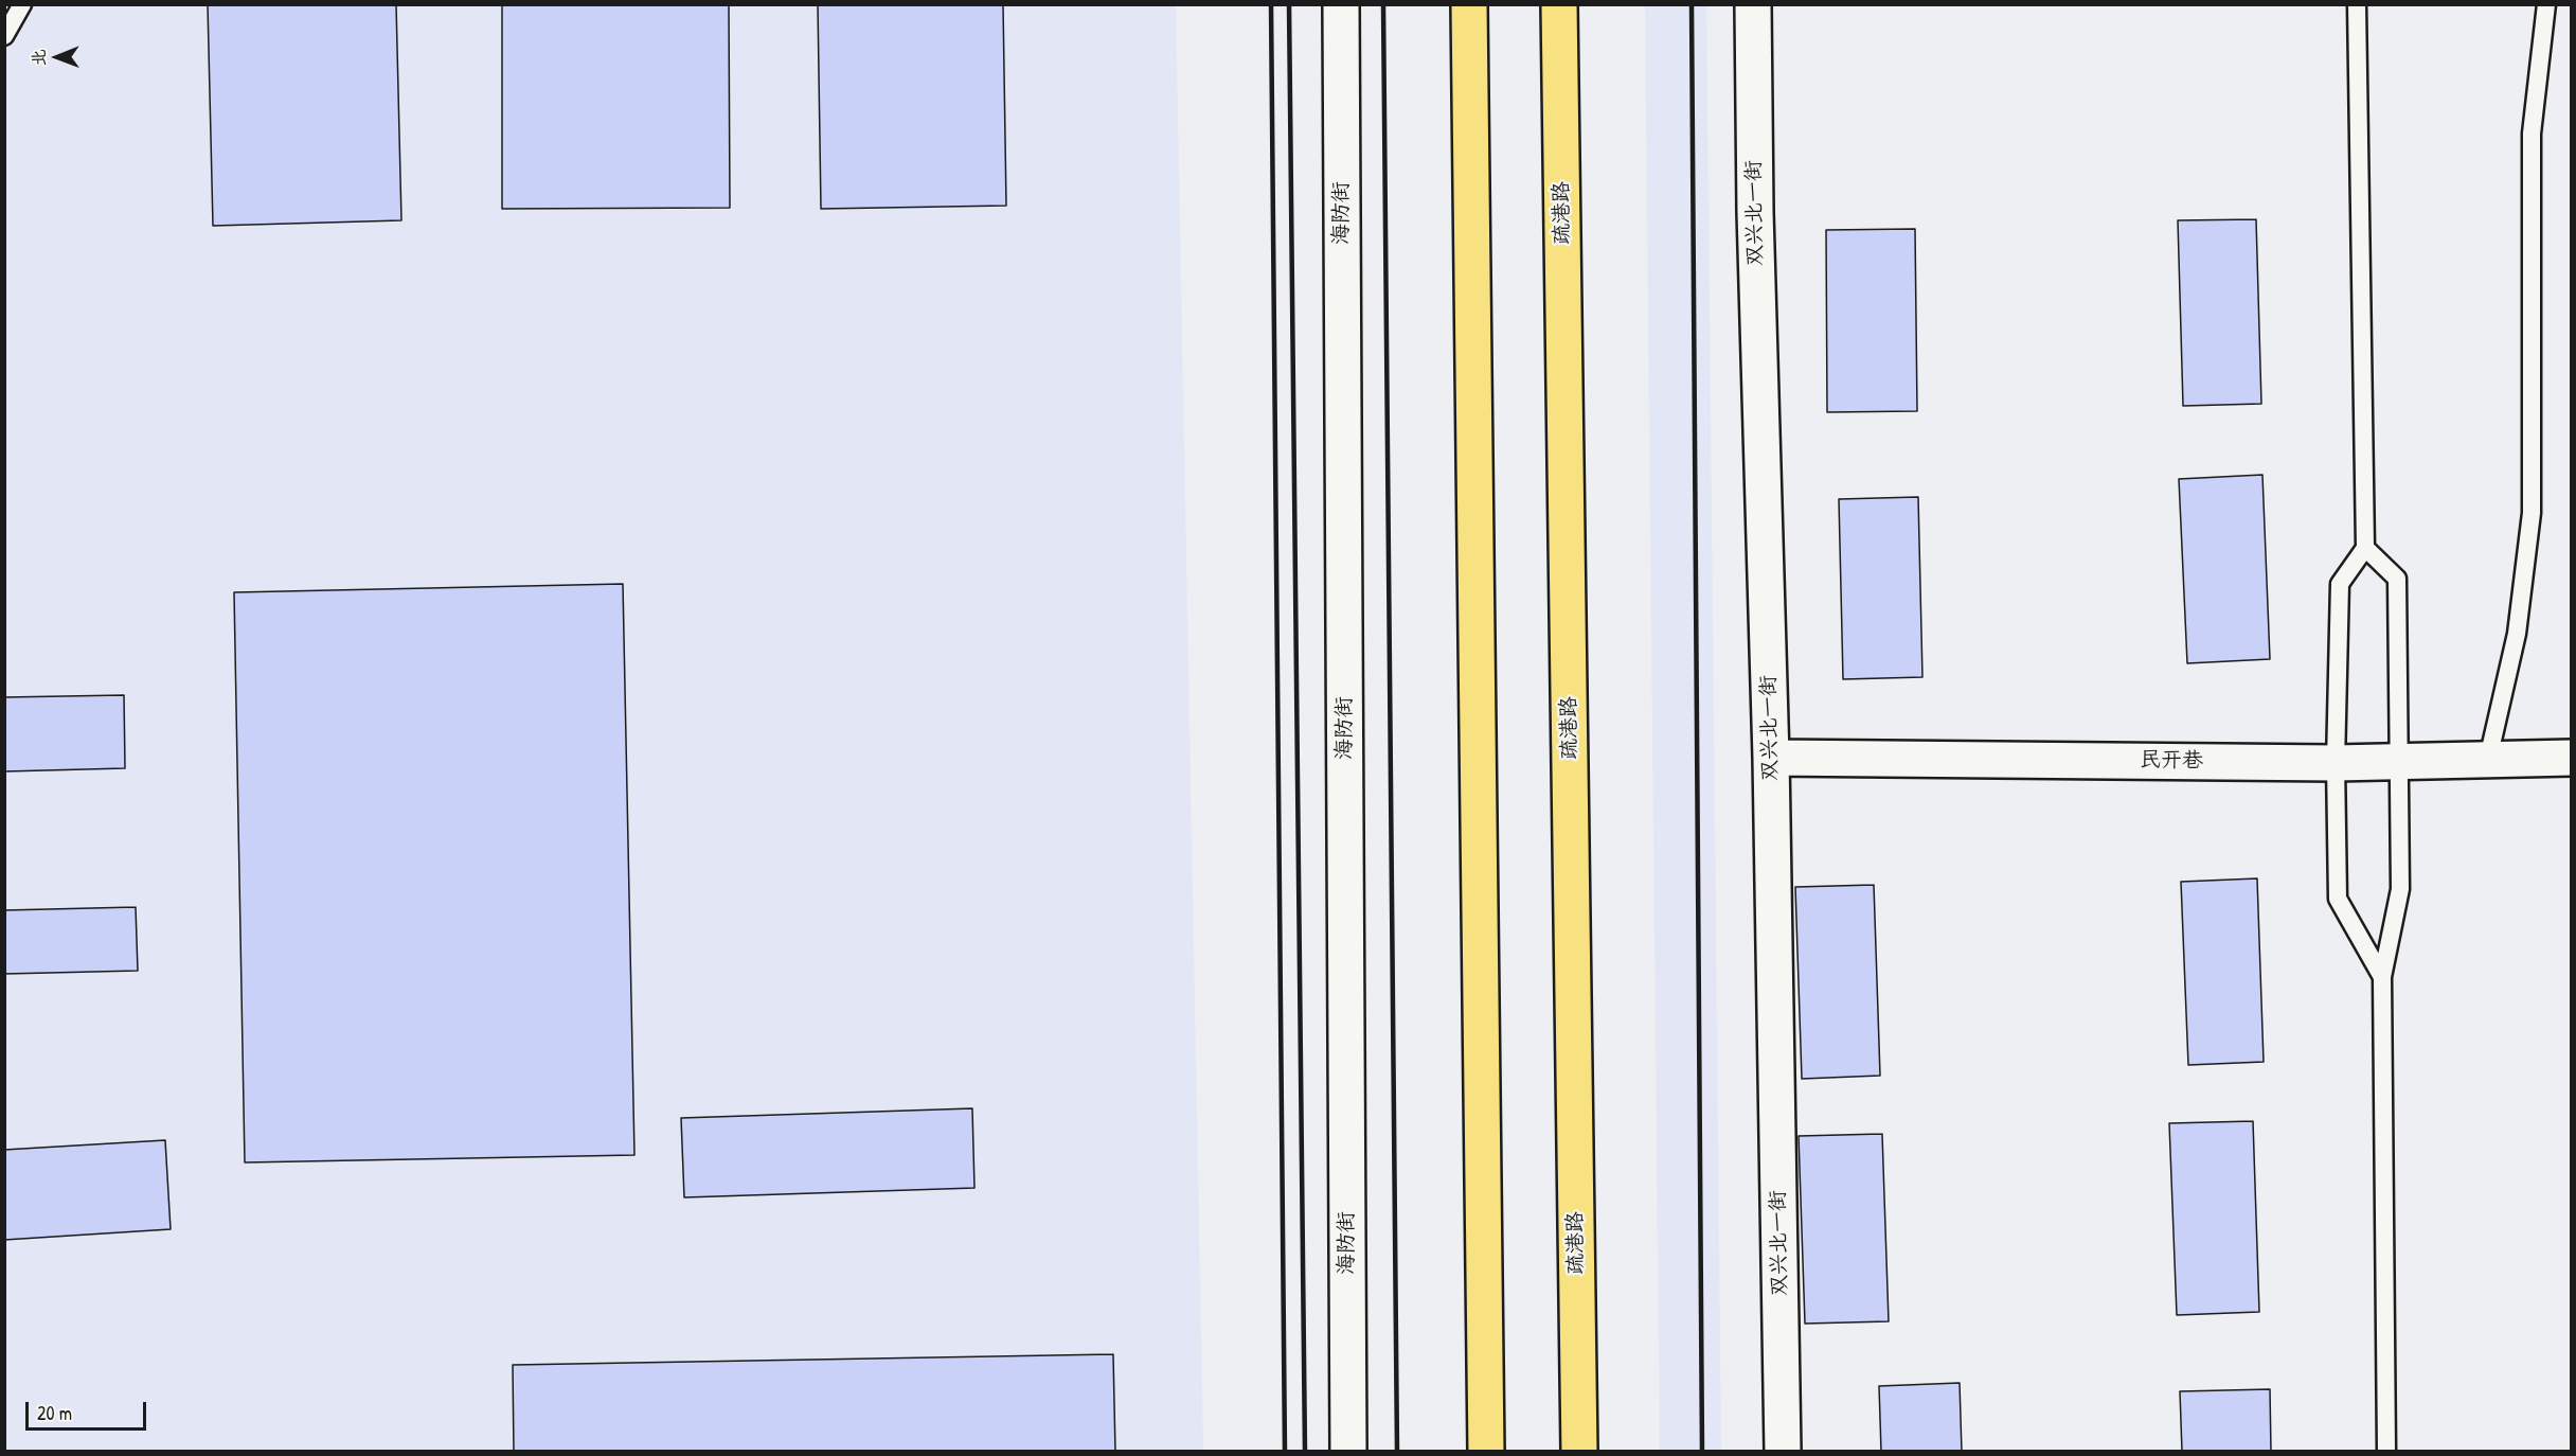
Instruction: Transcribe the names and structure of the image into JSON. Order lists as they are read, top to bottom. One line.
{"streets":{"highway":["疏港路"],"street":["海防街","双兴北一街","民开巷"]},"crossings":[["双兴北一街","民开巷"]],"scale_bar":"20 m","north":"left"}
